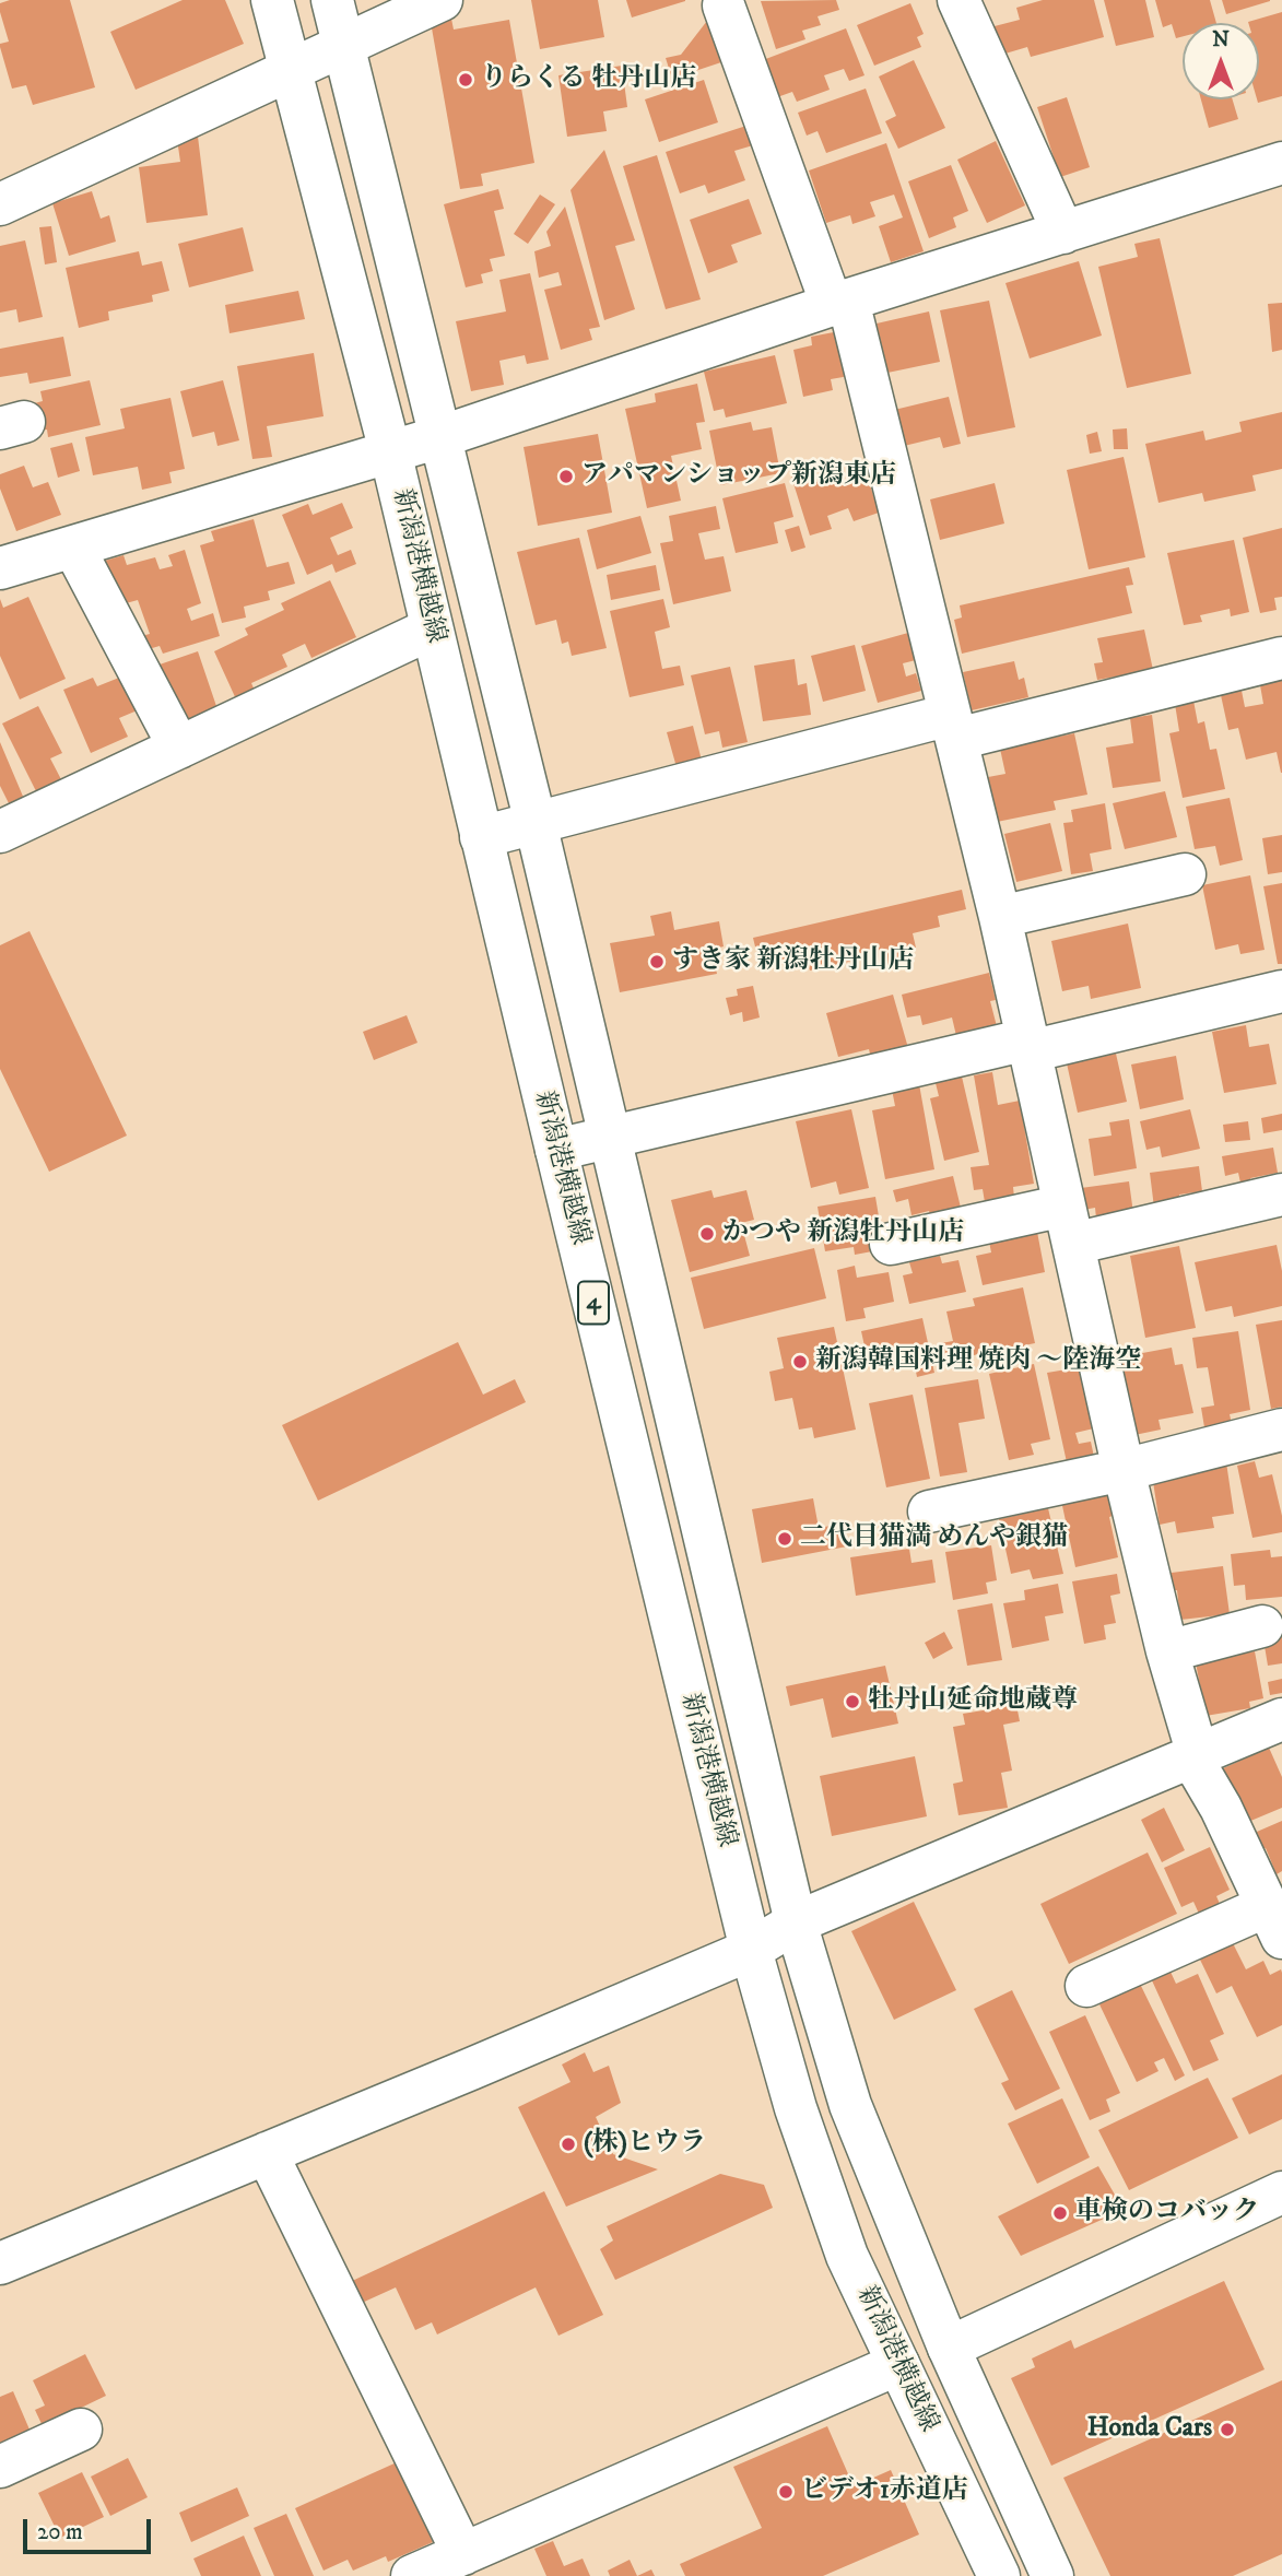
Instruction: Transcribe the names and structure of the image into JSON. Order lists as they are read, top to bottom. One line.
{"streets":{"street":["新潟港横越線","4"]},"places":["りらくる 牡丹山店","アパマンショップ新潟東店","すき家 新潟牡丹山店","かつや 新潟牡丹山店","新潟韓国料理 焼肉 ～陸海空","二代目猫満 めんや銀猫","牡丹山延命地蔵尊","(株)ヒウラ","車検のコバック","Honda Cars","ビデオ1赤道店"],"scale_bar":"20 m","north":"top"}
